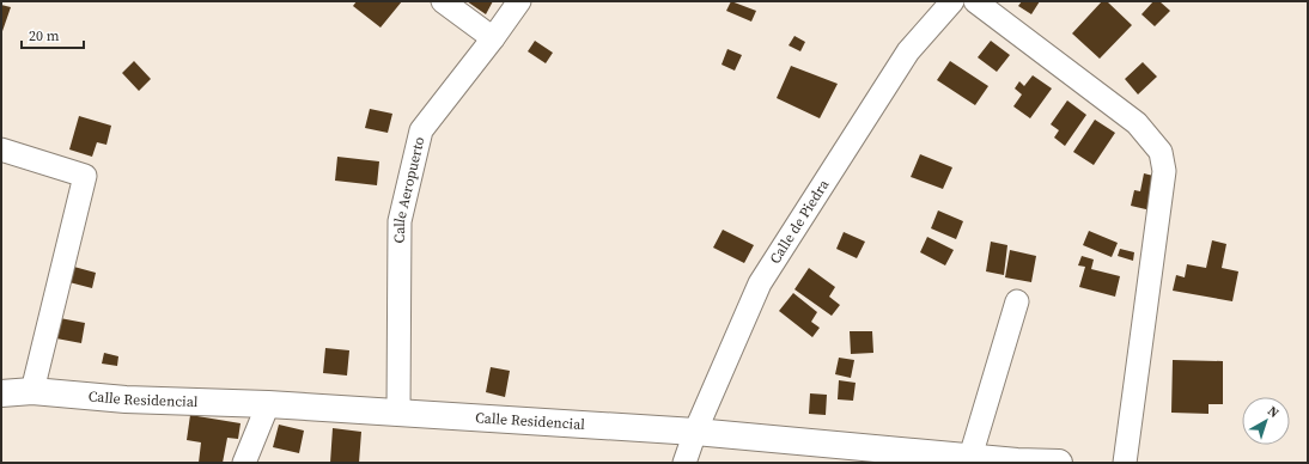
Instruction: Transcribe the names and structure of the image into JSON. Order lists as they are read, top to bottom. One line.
{"streets":{"main road":["Calle Residencial"],"street":["Calle Aeropuerto","Calle de Piedra"]},"crossings":[["Calle Aeropuerto","Calle Residencial"],["Calle de Piedra","Calle Residencial"]],"scale_bar":"20 m","north":"top right"}
